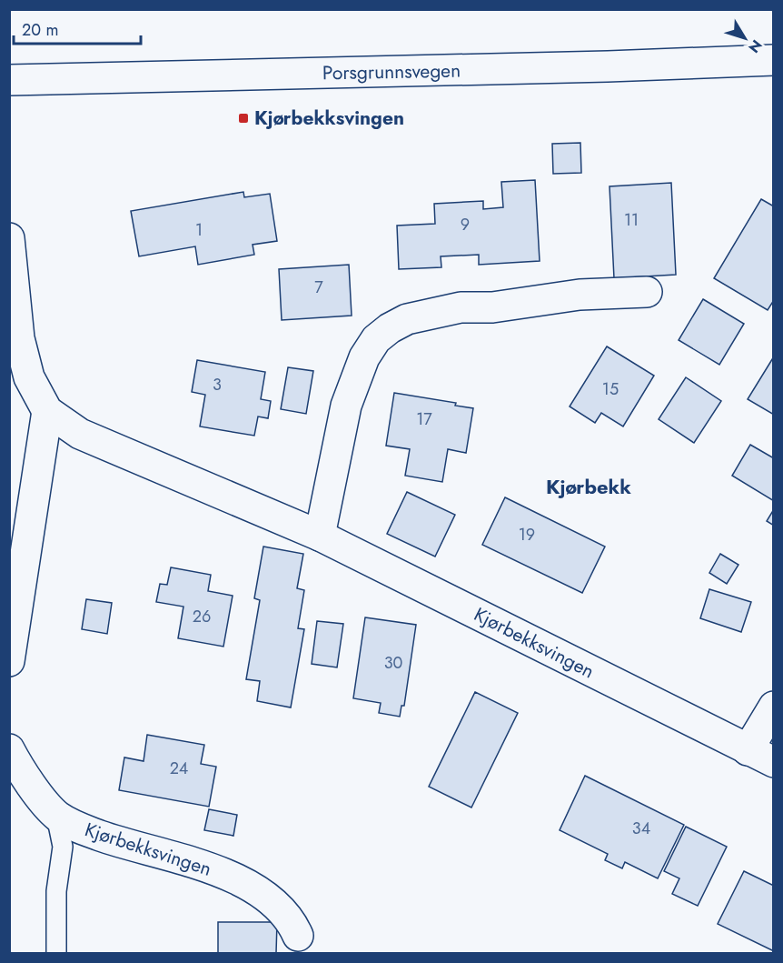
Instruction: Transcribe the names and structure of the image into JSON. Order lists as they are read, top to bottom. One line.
{"streets":{"main road":["Porsgrunnsvegen","Kjørbekksvingen"]},"districts":["Kjørbekk"],"places":{"transit":["Kjørbekksvingen"]},"house_numbers":["11","9","1","7","3","15","17","19","26","30","24","34"],"scale_bar":"20 m","north":"bottom right"}
